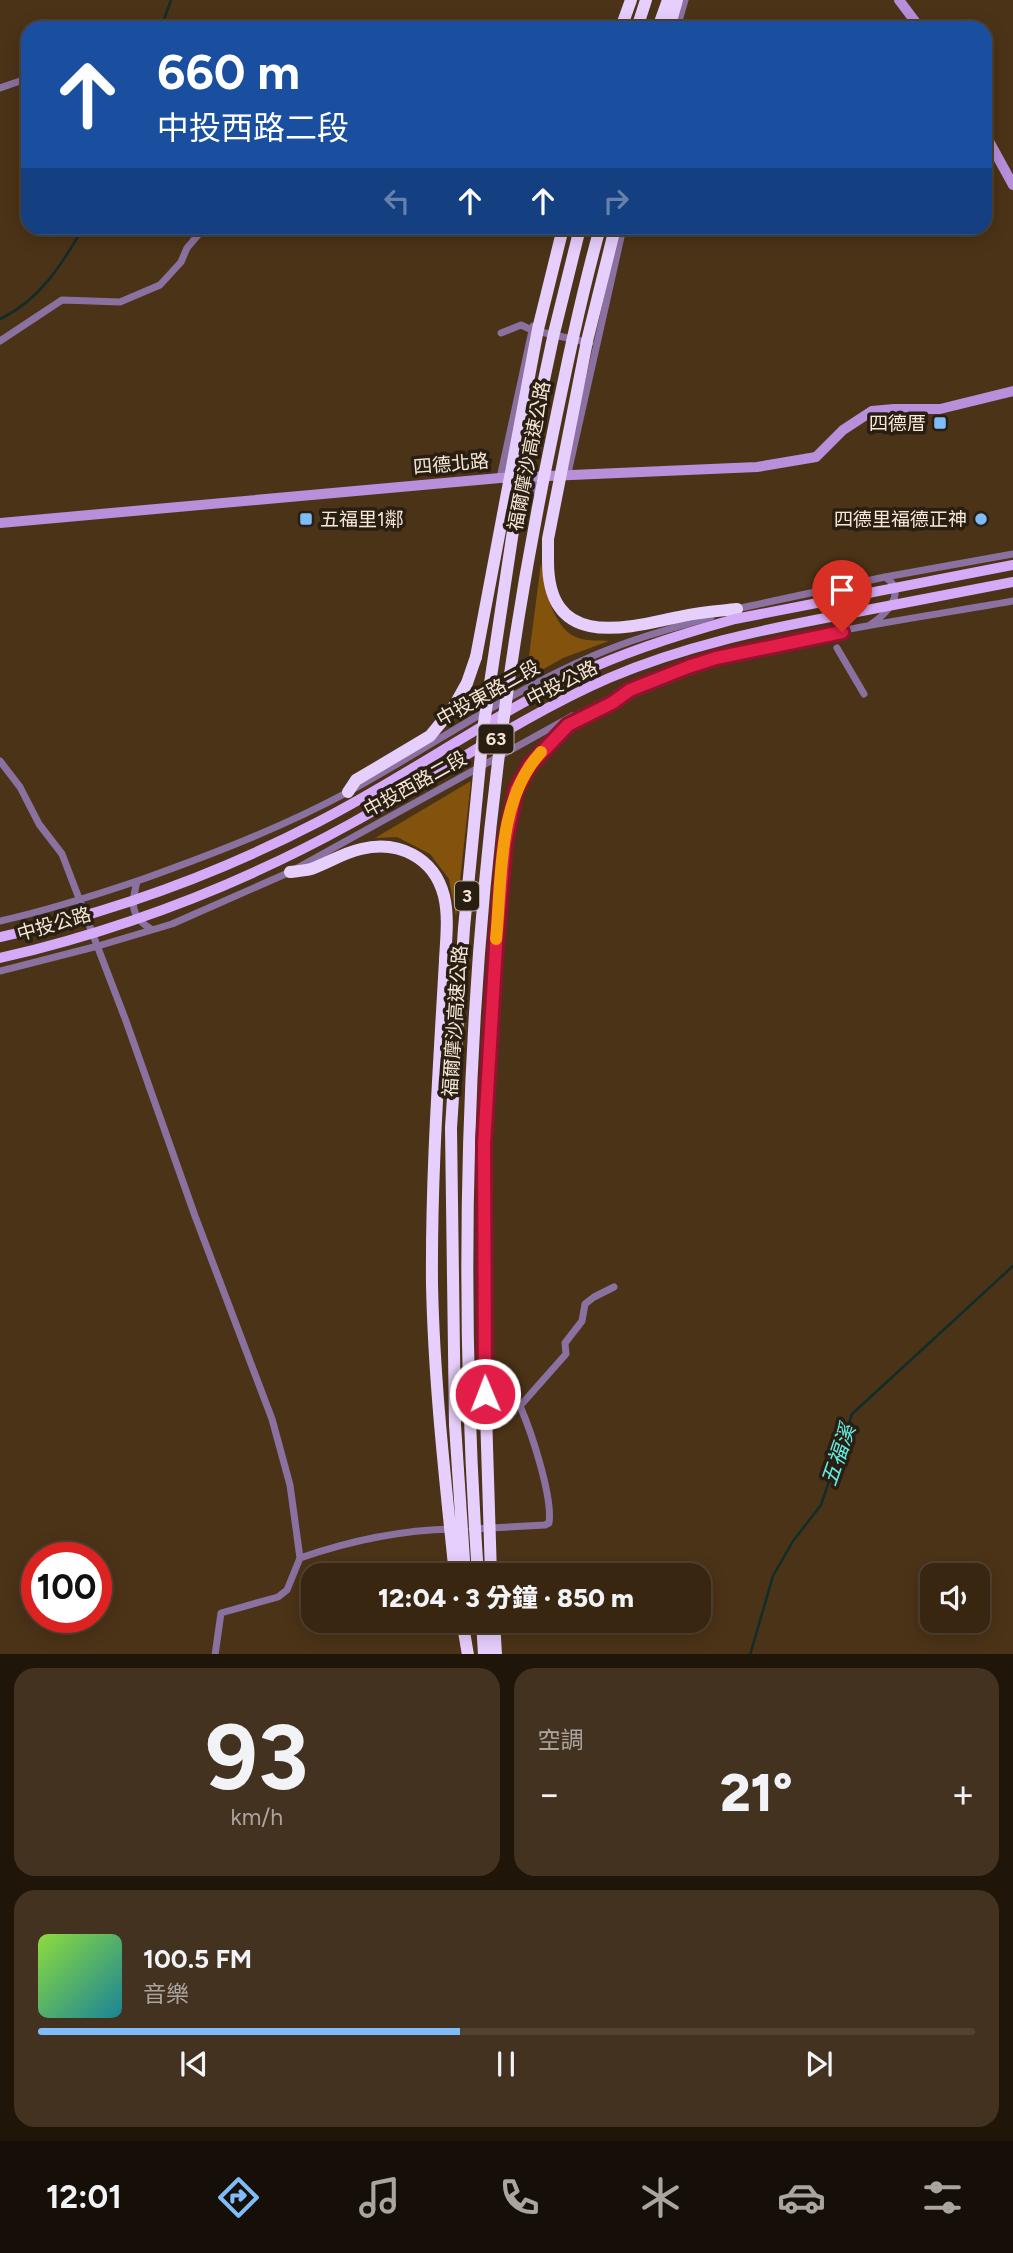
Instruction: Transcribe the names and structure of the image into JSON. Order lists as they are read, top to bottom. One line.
{"streets":{"highway":["福爾摩沙高速公路","3"],"main road":["中投公路","63"],"street":["四德北路","中投東路二段","中投西路二段"]},"water":["五福溪"],"places":{"transit":["四德厝","五福里1鄰"],"other":["四德里福德正神"]},"page":{"turn":["660 m","中投西路二段"],"limit":"100","trip":"12:04 · 3 分鐘 · 850 m","tile":[["93","km/h"],"空調"],"heat":["−","21°","+"],"song":["100.5 FM","音樂"],"tabs":"12:01"}}
